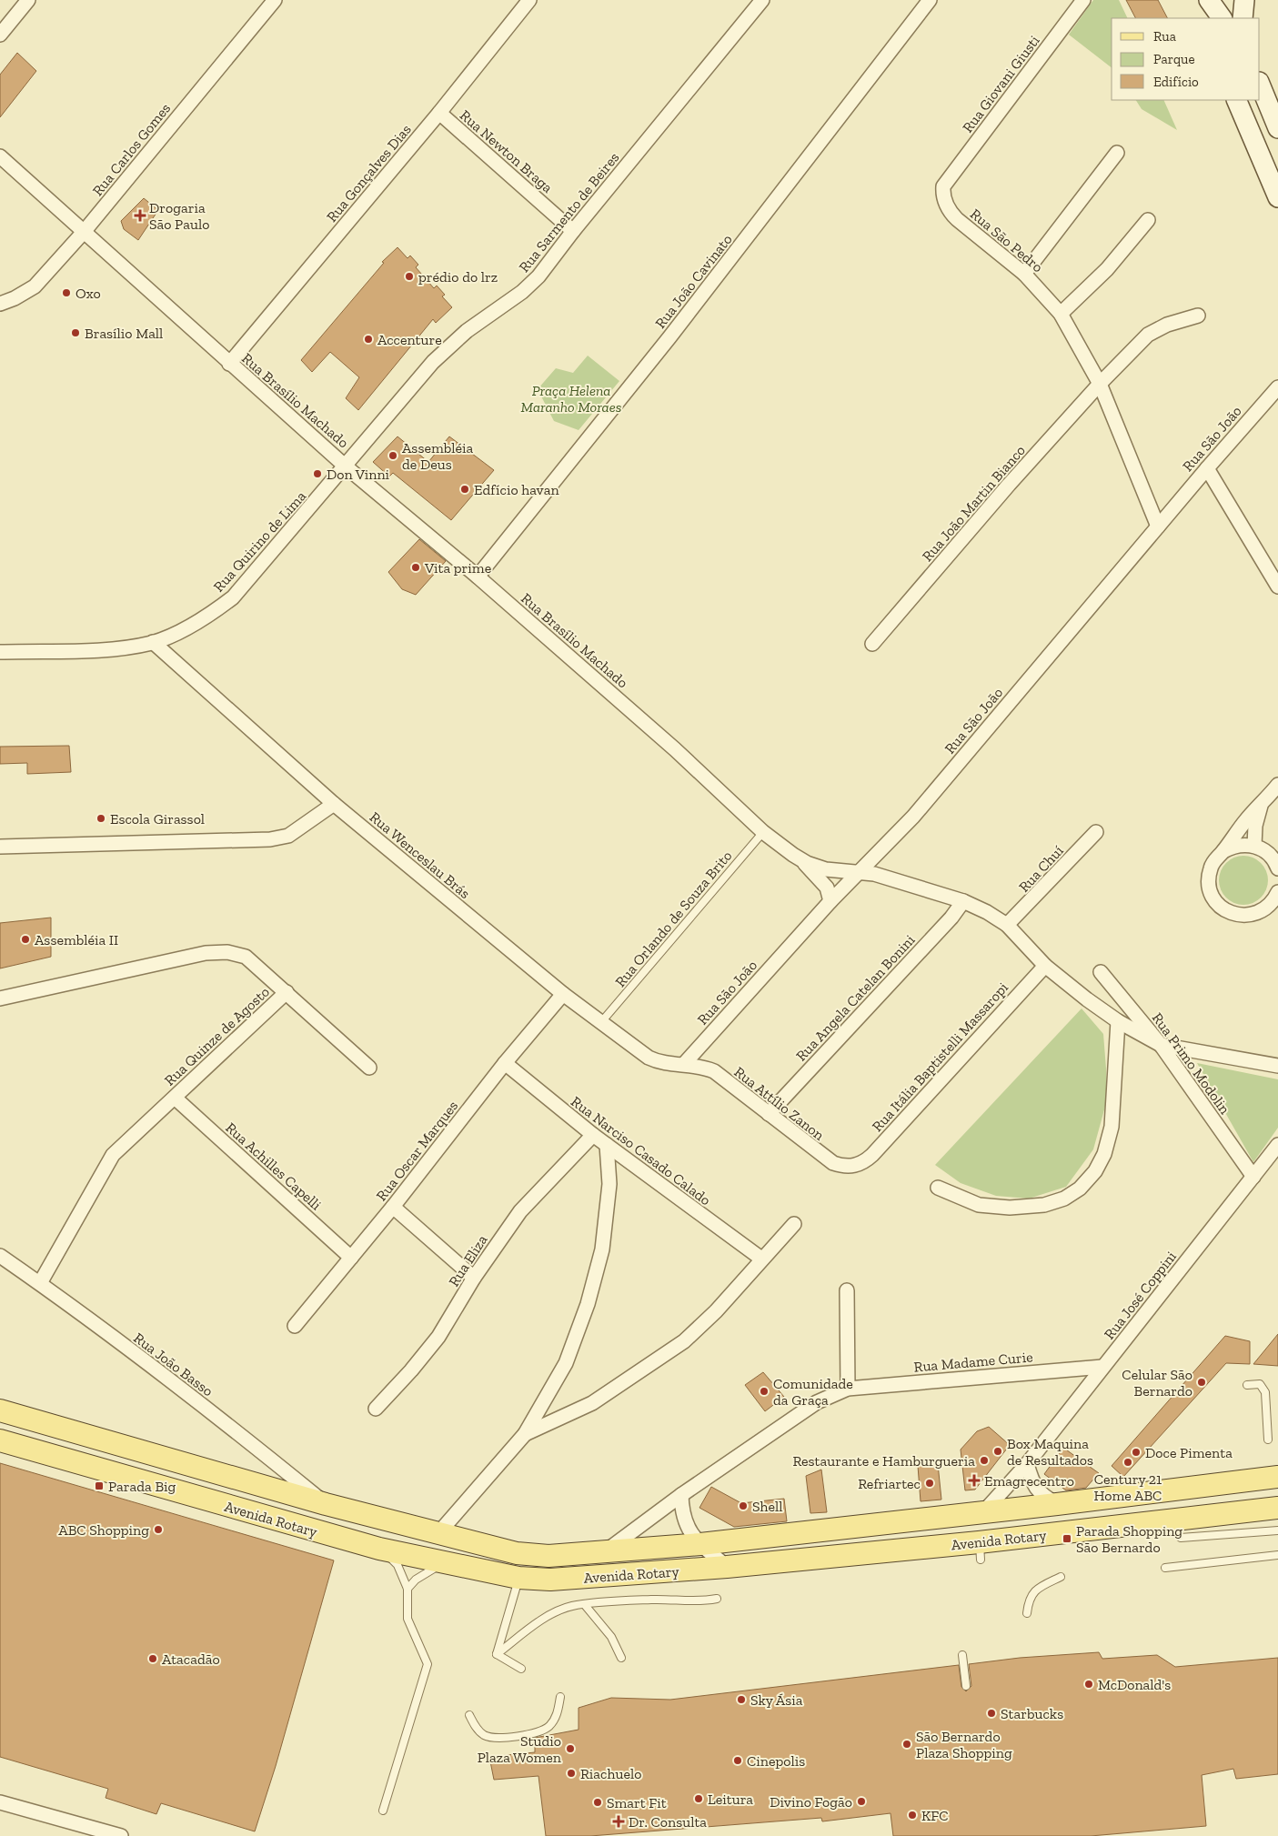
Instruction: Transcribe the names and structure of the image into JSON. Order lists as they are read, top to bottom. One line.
{"streets":{"main road":["Avenida Rotary"],"street":["Rua Giovani Giusti","Rua Carlos Gomes","Rua Newton Braga","Rua Gonçalves Dias","Rua Sarmento de Beires","Rua São Pedro","Rua João Cavinato","Rua Brasílio Machado","Rua São João","Rua João Martin Bianco","Rua Quirino de Lima","Rua Wenceslau Brás","Rua Chuí","Rua Angela Catelan Bonini","Rua Quinze de Agosto","Rua Itália Baptistelli Massaropi","Rua Primo Modolin","Rua Attílio Zanon","Rua Oscar Marques","Rua Narciso Casado Calado","Rua Achilles Capelli","Rua Eliza","Rua José Coppini","Rua Madame Curie","Rua João Basso"],"lane":["Rua Orlando de Souza Brito"]},"crossings":[["Rua Giovani Giusti","Rua São Pedro"],["Rua Carlos Gomes","Rua Brasílio Machado"],["Rua Newton Braga","Rua Gonçalves Dias"],["Rua Newton Braga","Rua Sarmento de Beires"],["Rua Gonçalves Dias","Rua Brasílio Machado"],["Rua Sarmento de Beires","Rua Brasílio Machado"],["Rua Sarmento de Beires","Rua Quirino de Lima"],["Rua São Pedro","Rua São João"],["Rua São Pedro","Rua João Martin Bianco"],["Rua João Cavinato","Rua Brasílio Machado"],["Rua Brasílio Machado","Rua São João"],["Rua Brasílio Machado","Rua Quirino de Lima"],["Rua Brasílio Machado","Rua Chuí"],["Rua Brasílio Machado","Rua Orlando de Souza Brito"],["Rua Brasílio Machado","Rua Angela Catelan Bonini"],["Rua Brasílio Machado","Rua Itália Baptistelli Massaropi"],["Rua Brasílio Machado","Rua Primo Modolin"],["Rua São João","Rua Wenceslau Brás"],["Rua São João","Rua Attílio Zanon"],["Rua Quirino de Lima","Rua Wenceslau Brás"],["Rua Wenceslau Brás","Rua Orlando de Souza Brito"],["Rua Wenceslau Brás","Rua Attílio Zanon"],["Rua Wenceslau Brás","Rua Oscar Marques"],["Rua Angela Catelan Bonini","Rua Attílio Zanon"],["Rua Quinze de Agosto","Rua Achilles Capelli"],["Rua Quinze de Agosto","Rua João Basso"],["Rua Itália Baptistelli Massaropi","Rua Attílio Zanon"],["Rua Primo Modolin","Rua José Coppini"],["Rua Oscar Marques","Rua Narciso Casado Calado"],["Rua Oscar Marques","Rua Achilles Capelli"],["Rua Narciso Casado Calado","Rua Eliza"],["Rua José Coppini","Rua Madame Curie"],["Rua José Coppini","Avenida Rotary"],["Rua Madame Curie","Avenida Rotary"],["Rua João Basso","Avenida Rotary"]],"parks":["Praça Helena Maranho Moraes"],"places":{"health":["Drogaria São Paulo","Emagrecentro","Dr. Consulta"],"other":["prédio do lrz","Oxo","Brasílio Mall","Accenture","Assembléia de Deus","Don Vinni","Edfício havan","Vita prime","Escola Girassol","Assembléia II","Celular São Bernardo","Comunidade da Graça","Box Maquina de Resultados","Doce Pimenta","Restaurante e Hamburgueria","Century 21 Home ABC","Refriartec","Shell","ABC Shopping","Atacadão","McDonald's","Sky Ásia","Starbucks","São Bernardo Plaza Shopping","Studio Plaza Women","Cinepolis","Riachuelo","Leitura","Divino Fogão","Smart Fit","KFC"],"transit":["Parada Big","Parada Shopping São Bernardo"]},"legend":["Rua","Parque","Edifício"]}
